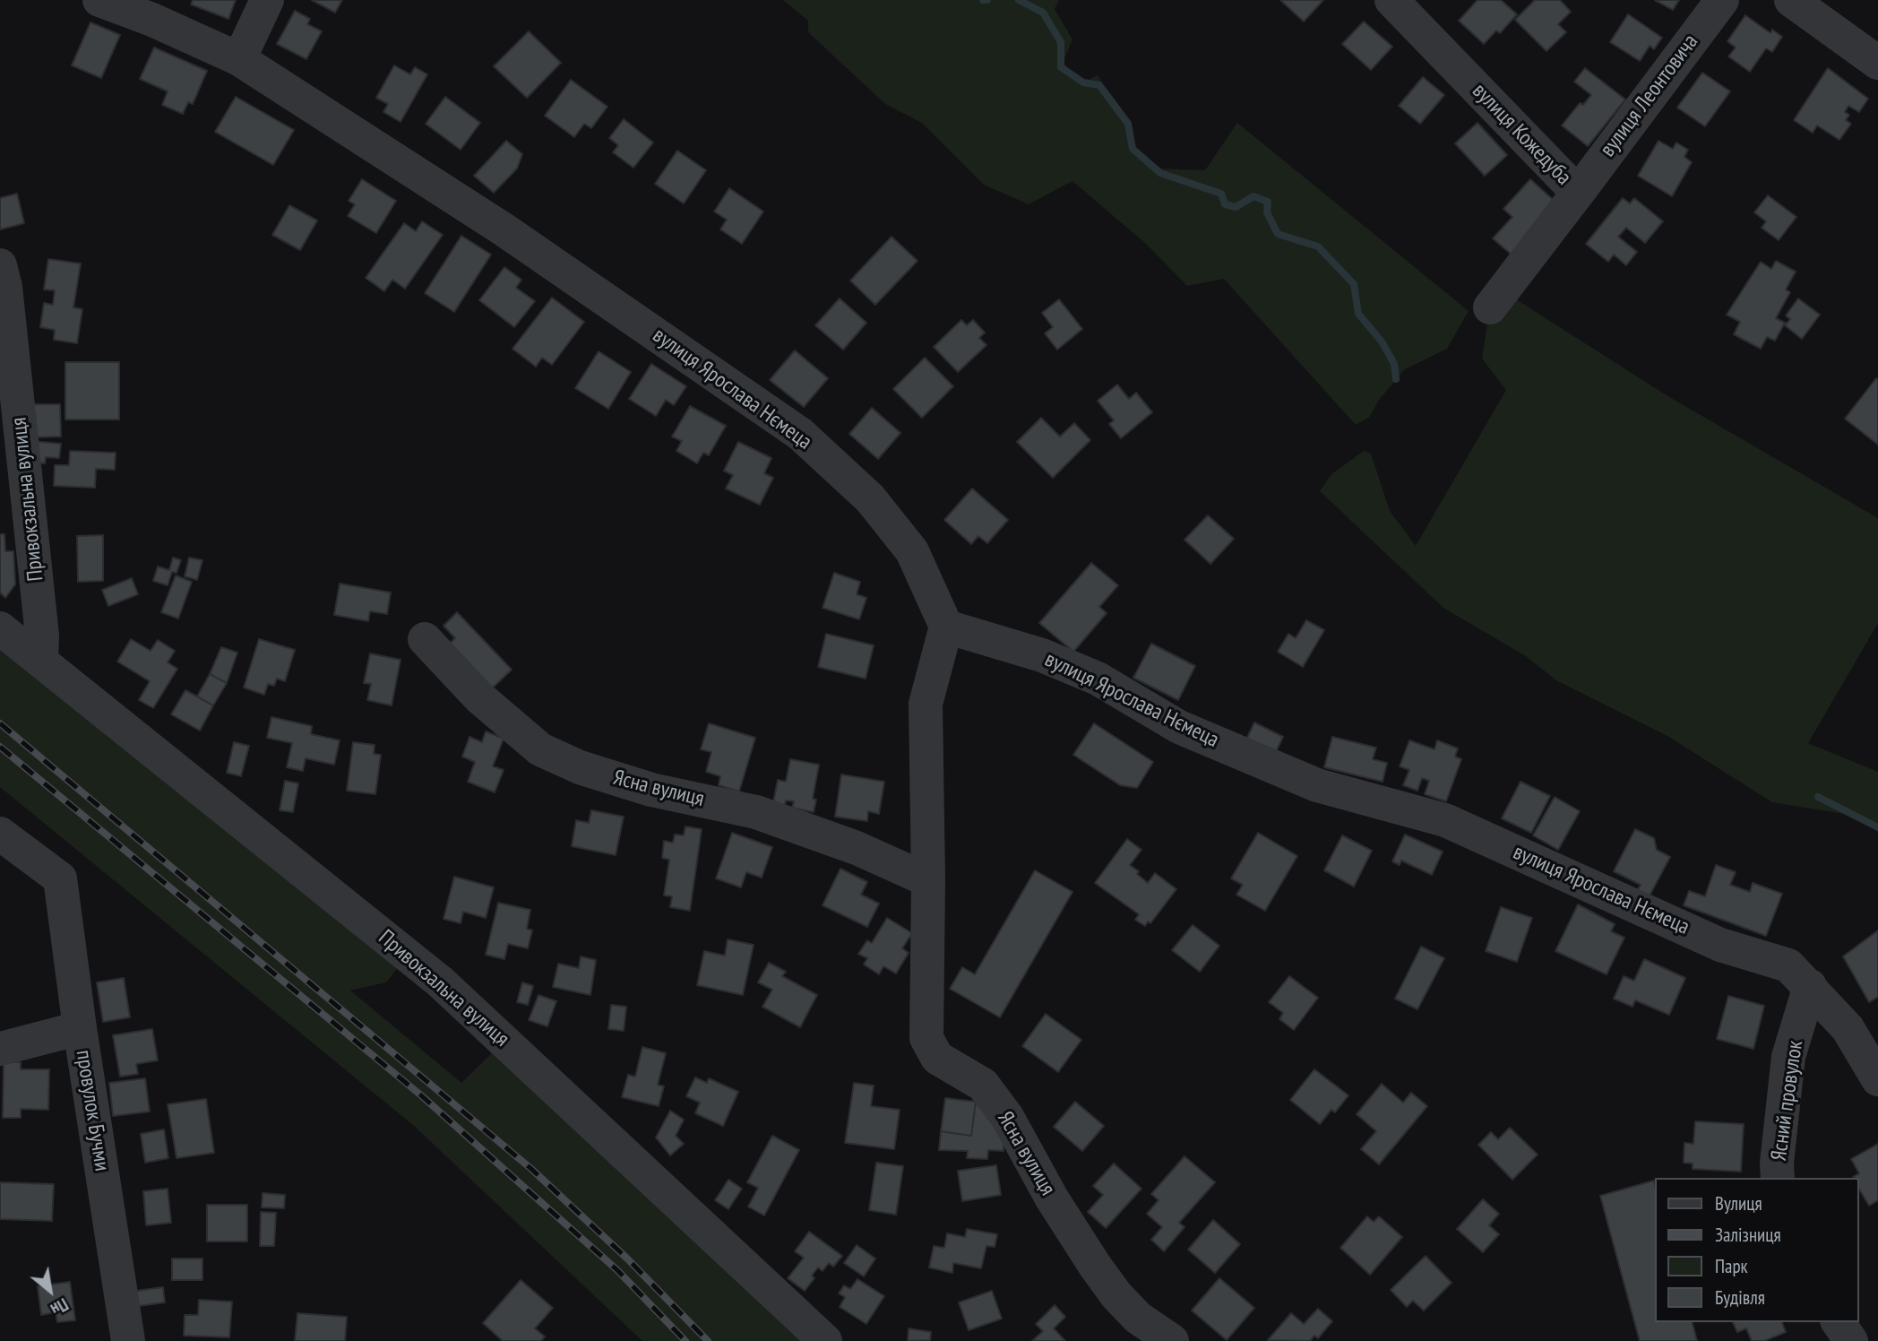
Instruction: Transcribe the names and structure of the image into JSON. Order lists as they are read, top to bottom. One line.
{"streets":{"street":["вулиця Леонтовича","вулиця Кожедуба","вулиця Ярослава Нємеца","Привокзальна вулиця","Ясна вулиця","Ясний провулок","провулок Бучми"]},"crossings":[["вулиця Леонтовича","вулиця Кожедуба"],["вулиця Ярослава Нємеца","Ясна вулиця"],["вулиця Ярослава Нємеца","Ясний провулок"]],"legend":["Вулиця","Залізниця","Парк","Будівля"],"north":"bottom right"}
